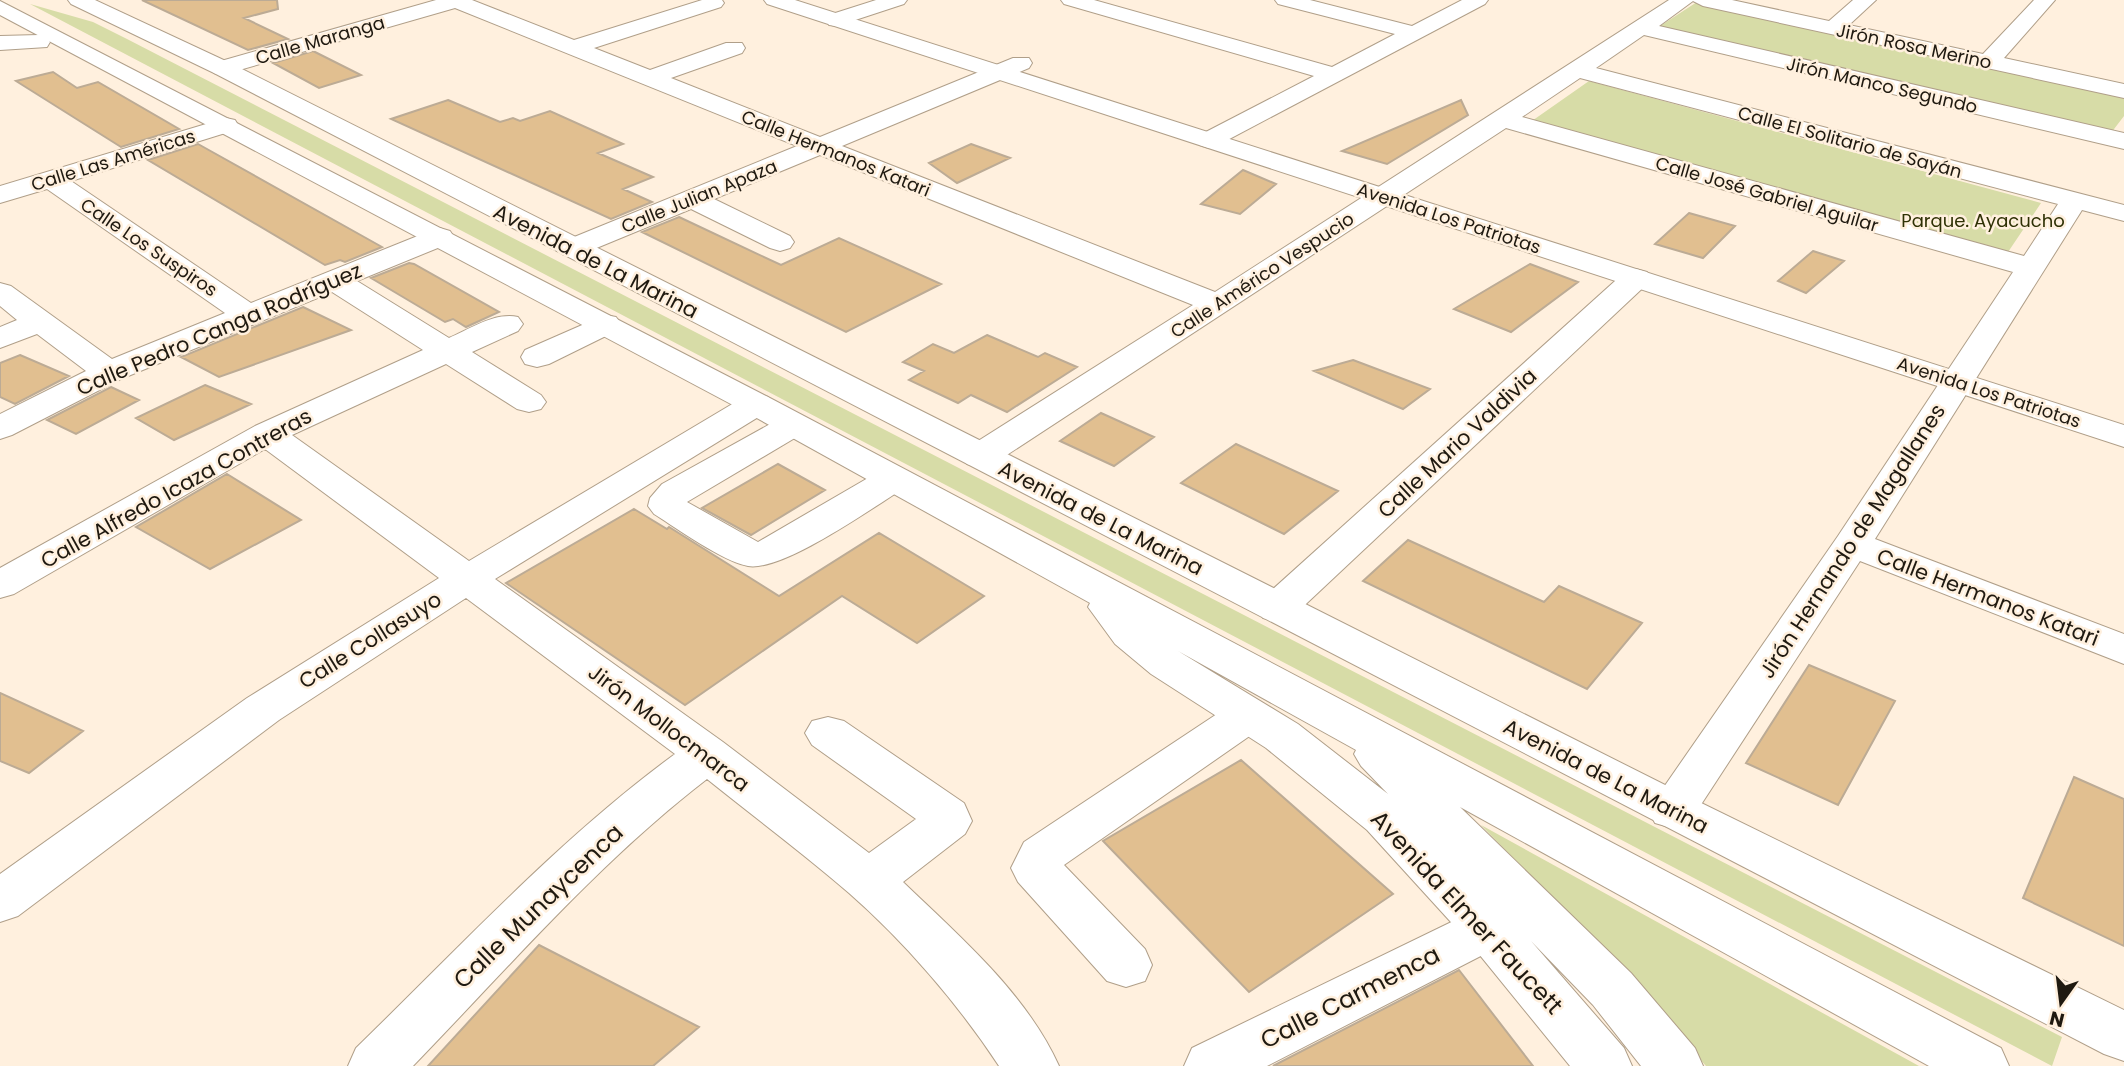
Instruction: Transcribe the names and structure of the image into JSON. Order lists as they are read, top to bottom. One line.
{"streets":{"street":["Calle Maranga","Jirón Rosa Merino","Jirón Manco Segundo","Calle El Solitario de Sayán","Calle Hermanos Katari","Calle Las Américas","Calle José Gabriel Aguilar","Calle Julian Apaza","Avenida Los Patriotas","Calle Los Suspiros","Avenida de La Marina","Calle Américo Vespucio","Calle Pedro Canga Rodríguez","Calle Mario Valdivia","Calle Alfredo Icaza Contreras","Jirón Hernando de Magallanes","Calle Collasuyo","Jirón Mollocmarca","Calle Munaycenca","Avenida Elmer Faucett","Calle Carmenca"]},"crossings":[["Calle Maranga","Calle Hermanos Katari"],["Calle Maranga","Avenida de La Marina"],["Jirón Manco Segundo","Calle Américo Vespucio"],["Calle El Solitario de Sayán","Calle Américo Vespucio"],["Calle El Solitario de Sayán","Jirón Hernando de Magallanes"],["Calle Hermanos Katari","Calle Julian Apaza"],["Calle Hermanos Katari","Calle Américo Vespucio"],["Calle Hermanos Katari","Jirón Hernando de Magallanes"],["Calle Las Américas","Calle Los Suspiros"],["Calle José Gabriel Aguilar","Calle Américo Vespucio"],["Calle José Gabriel Aguilar","Jirón Hernando de Magallanes"],["Calle Julian Apaza","Avenida Los Patriotas"],["Calle Julian Apaza","Avenida de La Marina"],["Avenida Los Patriotas","Calle Américo Vespucio"],["Avenida Los Patriotas","Calle Mario Valdivia"],["Avenida Los Patriotas","Jirón Hernando de Magallanes"],["Calle Los Suspiros","Calle Pedro Canga Rodríguez"],["Avenida de La Marina","Calle Américo Vespucio"],["Avenida de La Marina","Calle Mario Valdivia"],["Avenida de La Marina","Jirón Hernando de Magallanes"],["Calle Alfredo Icaza Contreras","Jirón Mollocmarca"],["Calle Collasuyo","Jirón Mollocmarca"],["Jirón Mollocmarca","Calle Munaycenca"],["Avenida Elmer Faucett","Calle Carmenca"]],"parks":["Parque. Ayacucho"],"north":"bottom"}
